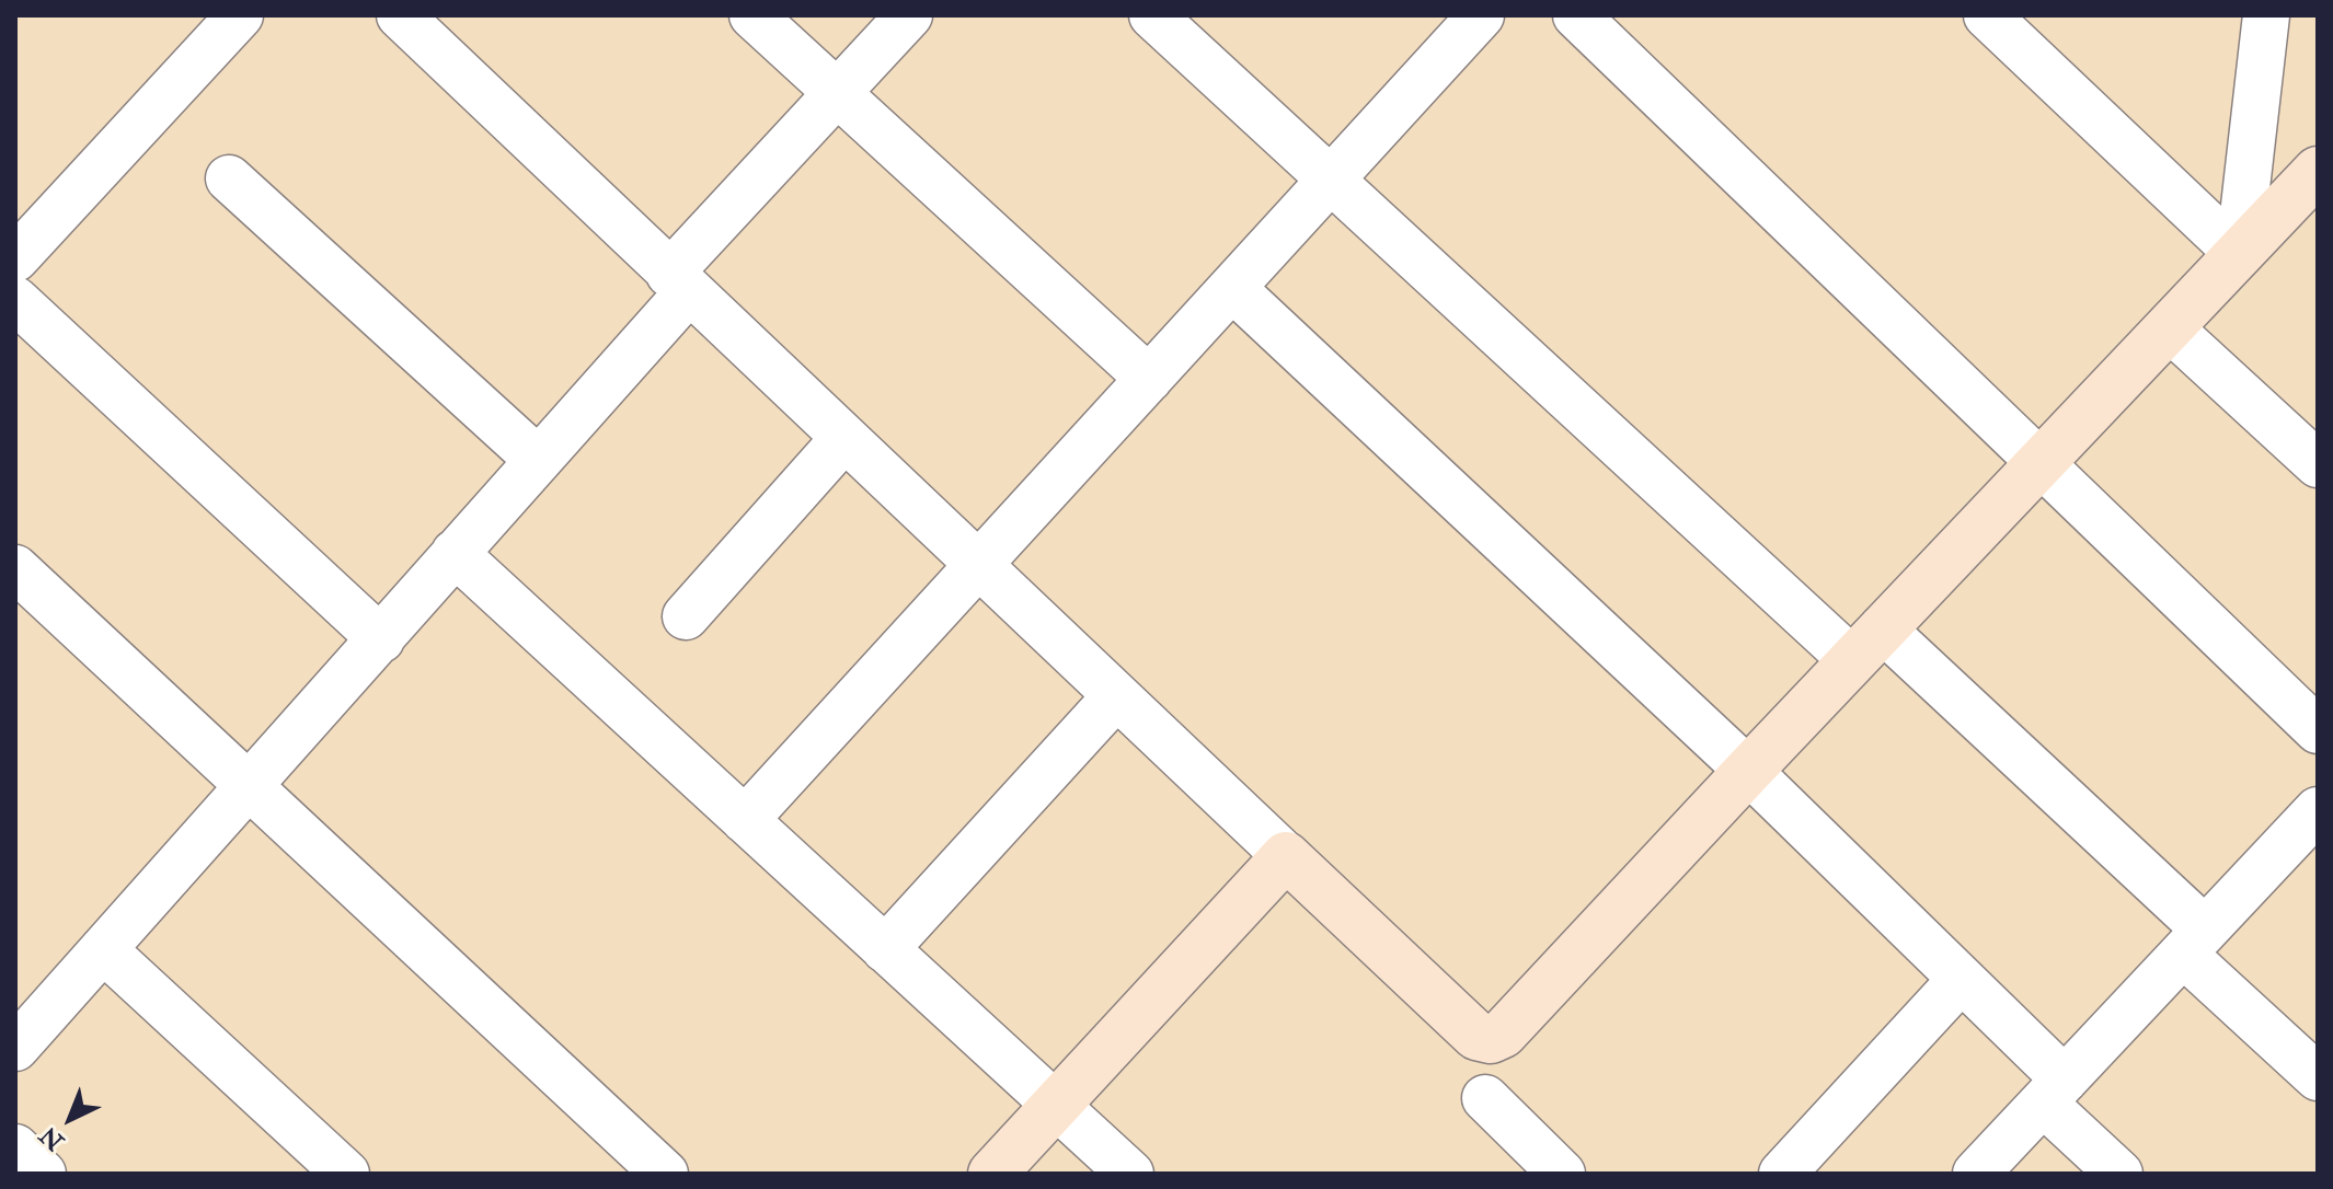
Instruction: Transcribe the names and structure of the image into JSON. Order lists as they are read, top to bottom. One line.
{"north":"bottom left"}
